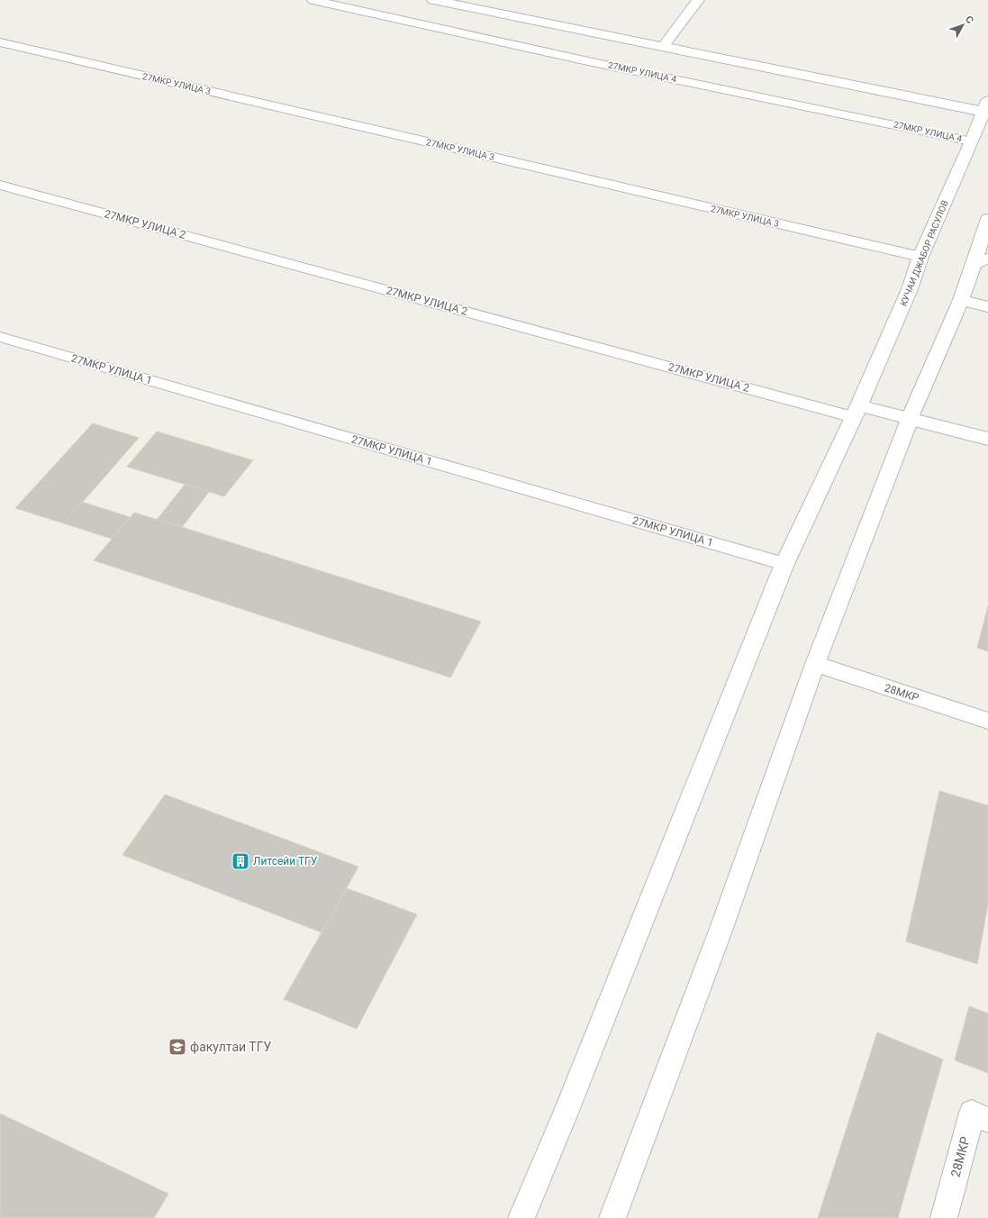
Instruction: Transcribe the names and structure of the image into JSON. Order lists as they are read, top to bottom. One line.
{"streets":{"street":["КУЧАИ ДЖАБОР РАСУЛОВ","28МКР"],"lane":["27МКР УЛИЦА 4","27МКР УЛИЦА 3","27МКР УЛИЦА 2","27МКР УЛИЦА 1"]},"crossings":[["27МКР УЛИЦА 4","КУЧАИ ДЖАБОР РАСУЛОВ"],["27МКР УЛИЦА 3","КУЧАИ ДЖАБОР РАСУЛОВ"],["27МКР УЛИЦА 2","КУЧАИ ДЖАБОР РАСУЛОВ"],["КУЧАИ ДЖАБОР РАСУЛОВ","27МКР УЛИЦА 1"]],"places":{"building":["Литсейи ТГУ"],"school or university":["факултаи ТГУ"]},"north":"top right"}
